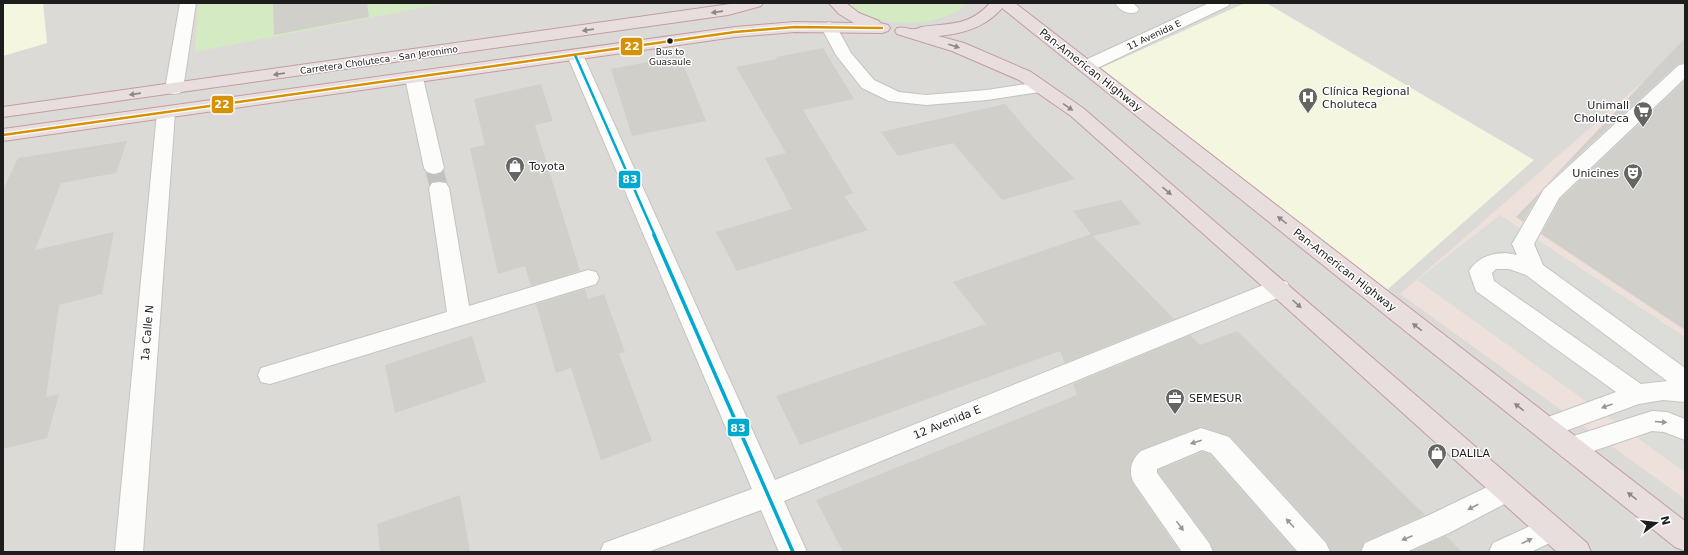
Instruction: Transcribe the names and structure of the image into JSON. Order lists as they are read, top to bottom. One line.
{"streets":{"highway":["Carretera Choluteca - San Jeronimo","Pan-American Highway"],"street":["11 Avenida E","1a Calle N","12 Avenida E"]},"crossings":[["11 Avenida E","Pan-American Highway"]],"places":{"other":["Bus to Guasaule"],"hospital":["Clínica Regional Choluteca"],"supermarket":["Unimall Choluteca"],"shop":["Toyota","DALILA"],"theatre":["Unicines"],"office":["SEMESUR"]},"lines":["transit line 22","transit line 83"],"north":"right"}
